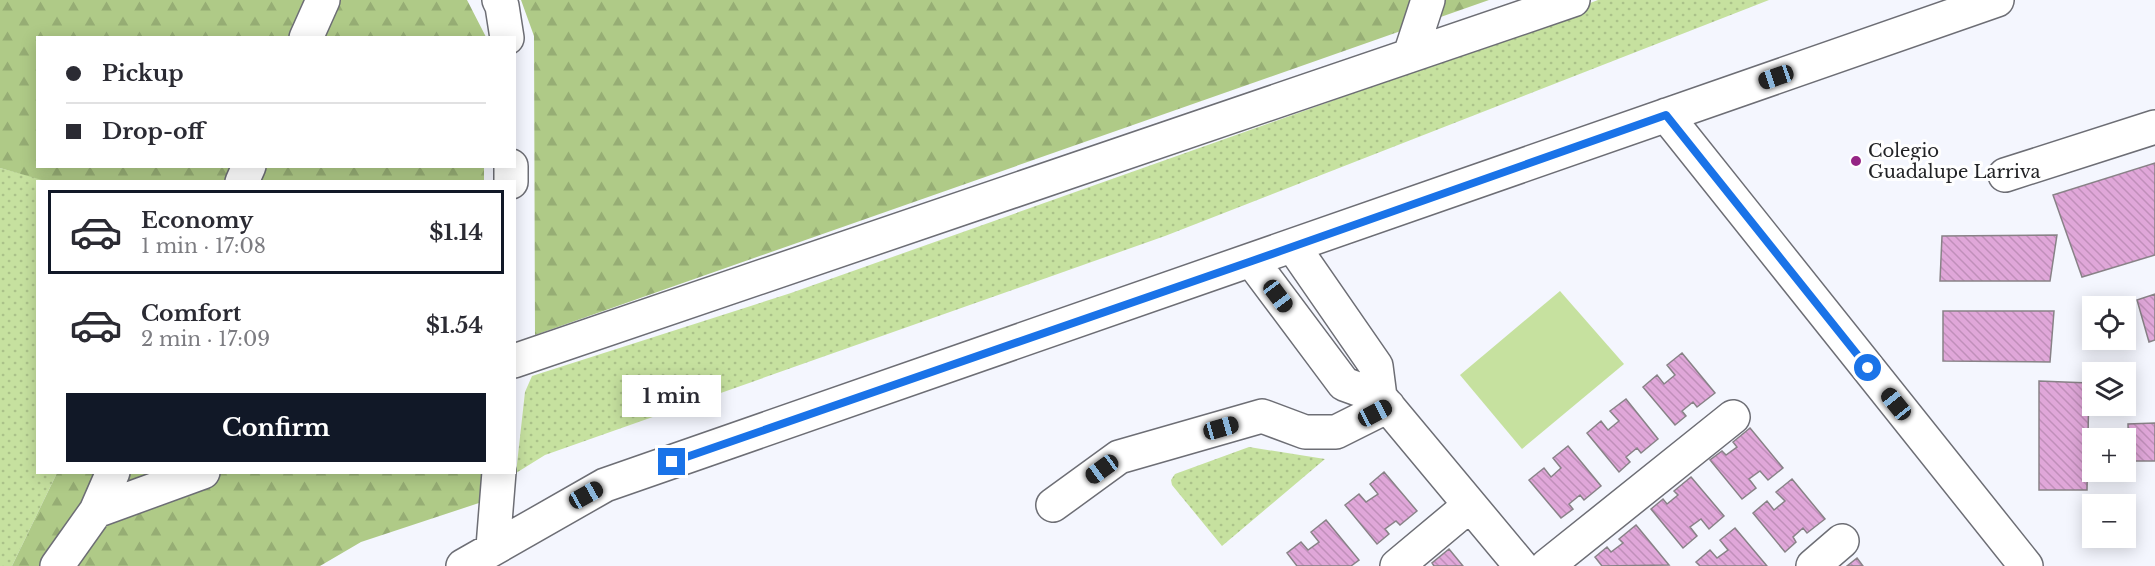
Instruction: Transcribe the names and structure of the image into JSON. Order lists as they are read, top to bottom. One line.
{"places":["Colegio Guadalupe Larriva"],"page":{"banner":["Pickup","Drop-off"],"list":[{"name":"Economy","note":"1 min · 17:08","value":"$1.14"},{"name":"Comfort","note":"2 min · 17:09","value":"$1.54"}],"map_buttons":["+","−"],"bubble":"1 min","buttons":"Confirm"}}
